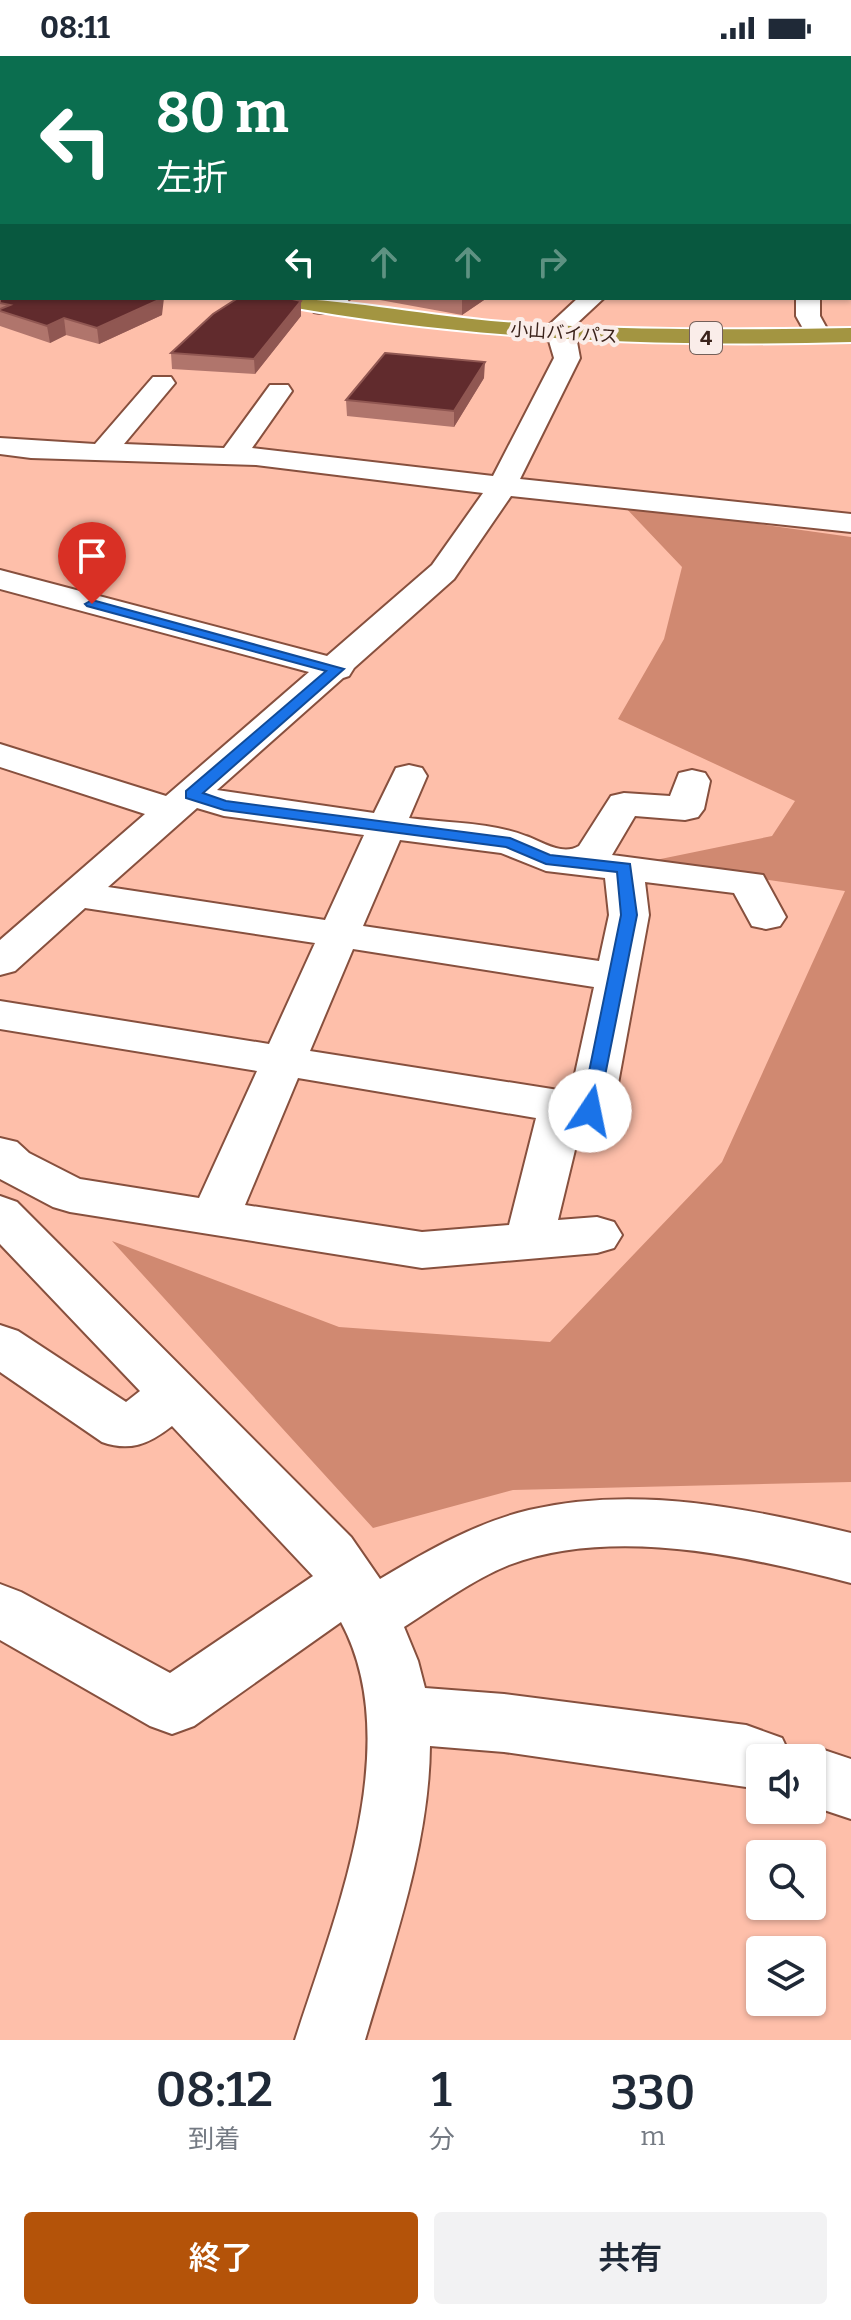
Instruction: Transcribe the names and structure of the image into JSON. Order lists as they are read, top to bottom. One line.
{"streets":{"highway":["小山バイパス","4"]},"page":{"status":"08:11","turn":["80 m","左折"],"eta":["08:12","到着","1","分","330","m"],"buttons":["終了","共有"]}}
